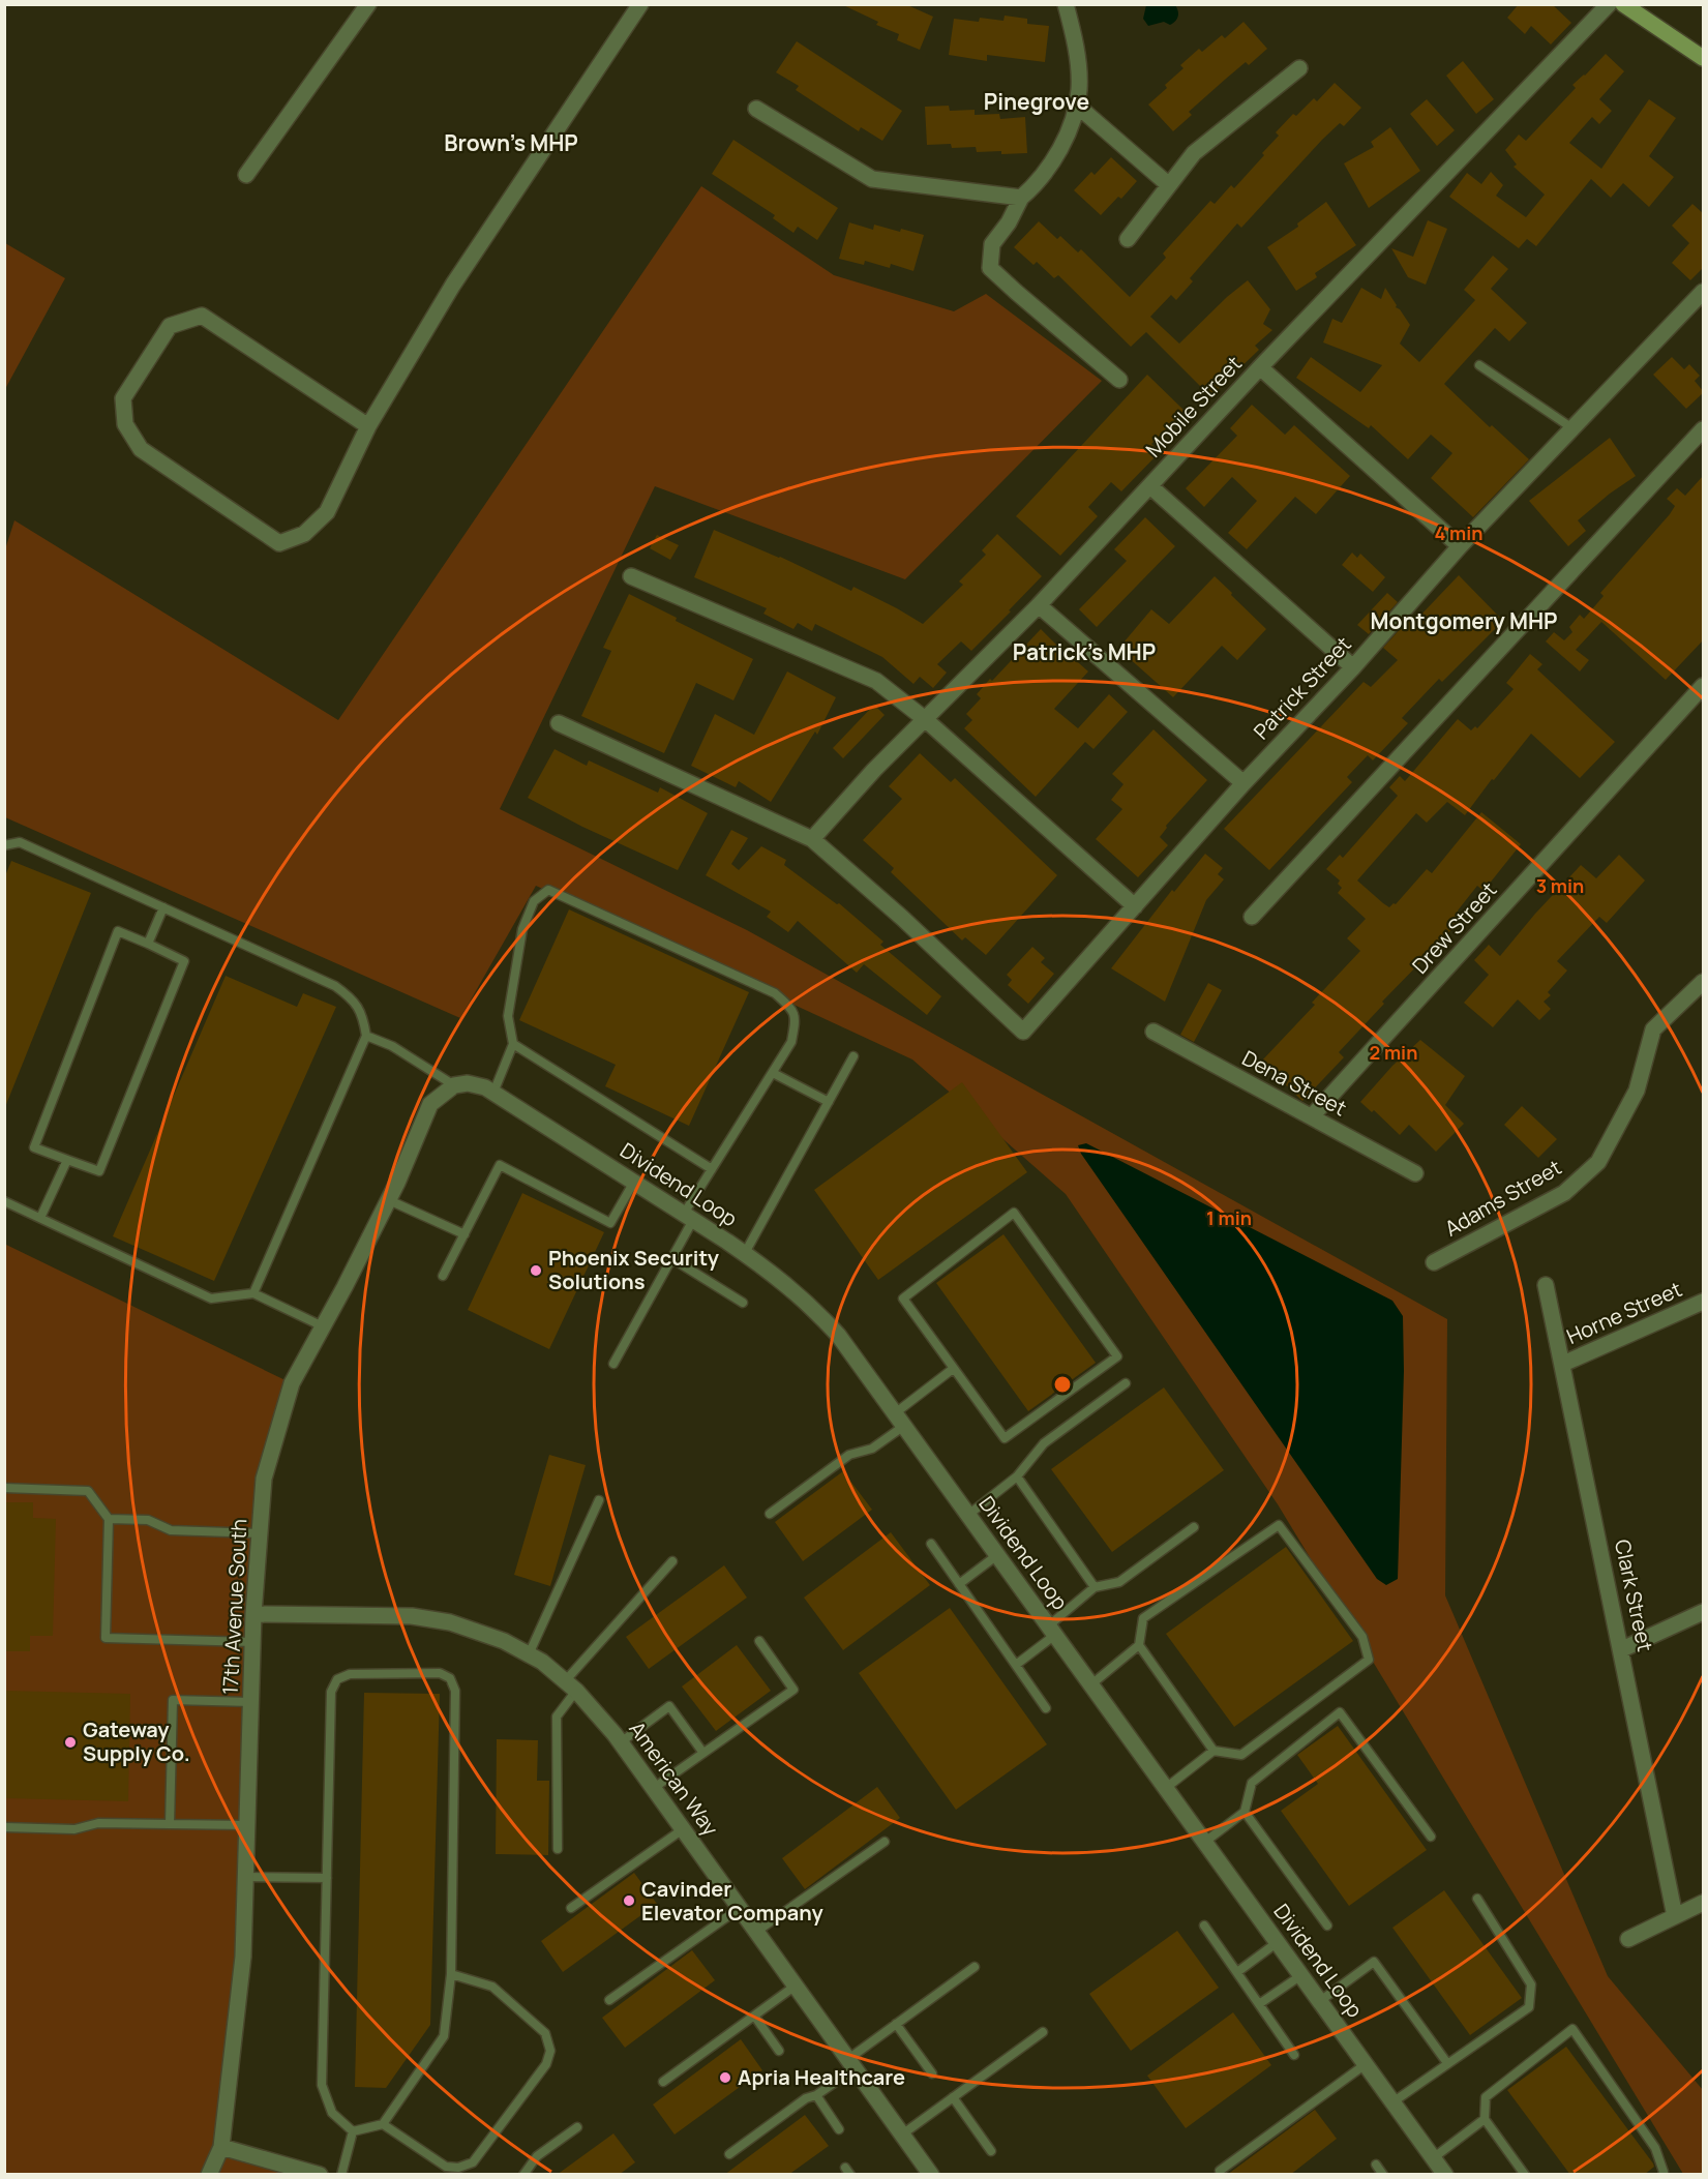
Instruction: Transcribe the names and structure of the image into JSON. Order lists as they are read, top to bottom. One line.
{"streets":{"street":["Mobile Street","Patrick Street","Drew Street","Dena Street","Dividend Loop","Adams Street","Horne Street","Clark Street","17th Avenue South","American Way"]},"crossings":[["Mobile Street","Patrick Street"],["Drew Street","Dena Street"],["Dividend Loop","17th Avenue South"],["Horne Street","Clark Street"],["17th Avenue South","American Way"]],"districts":["Pinegrove","Brown's MHP","Montgomery MHP","Patrick's MHP"],"places":["Phoenix Security Solutions","Gateway Supply Co.","Cavinder Elevator Company","Apria Healthcare"],"rings":["4 min","3 min","2 min","1 min"]}
